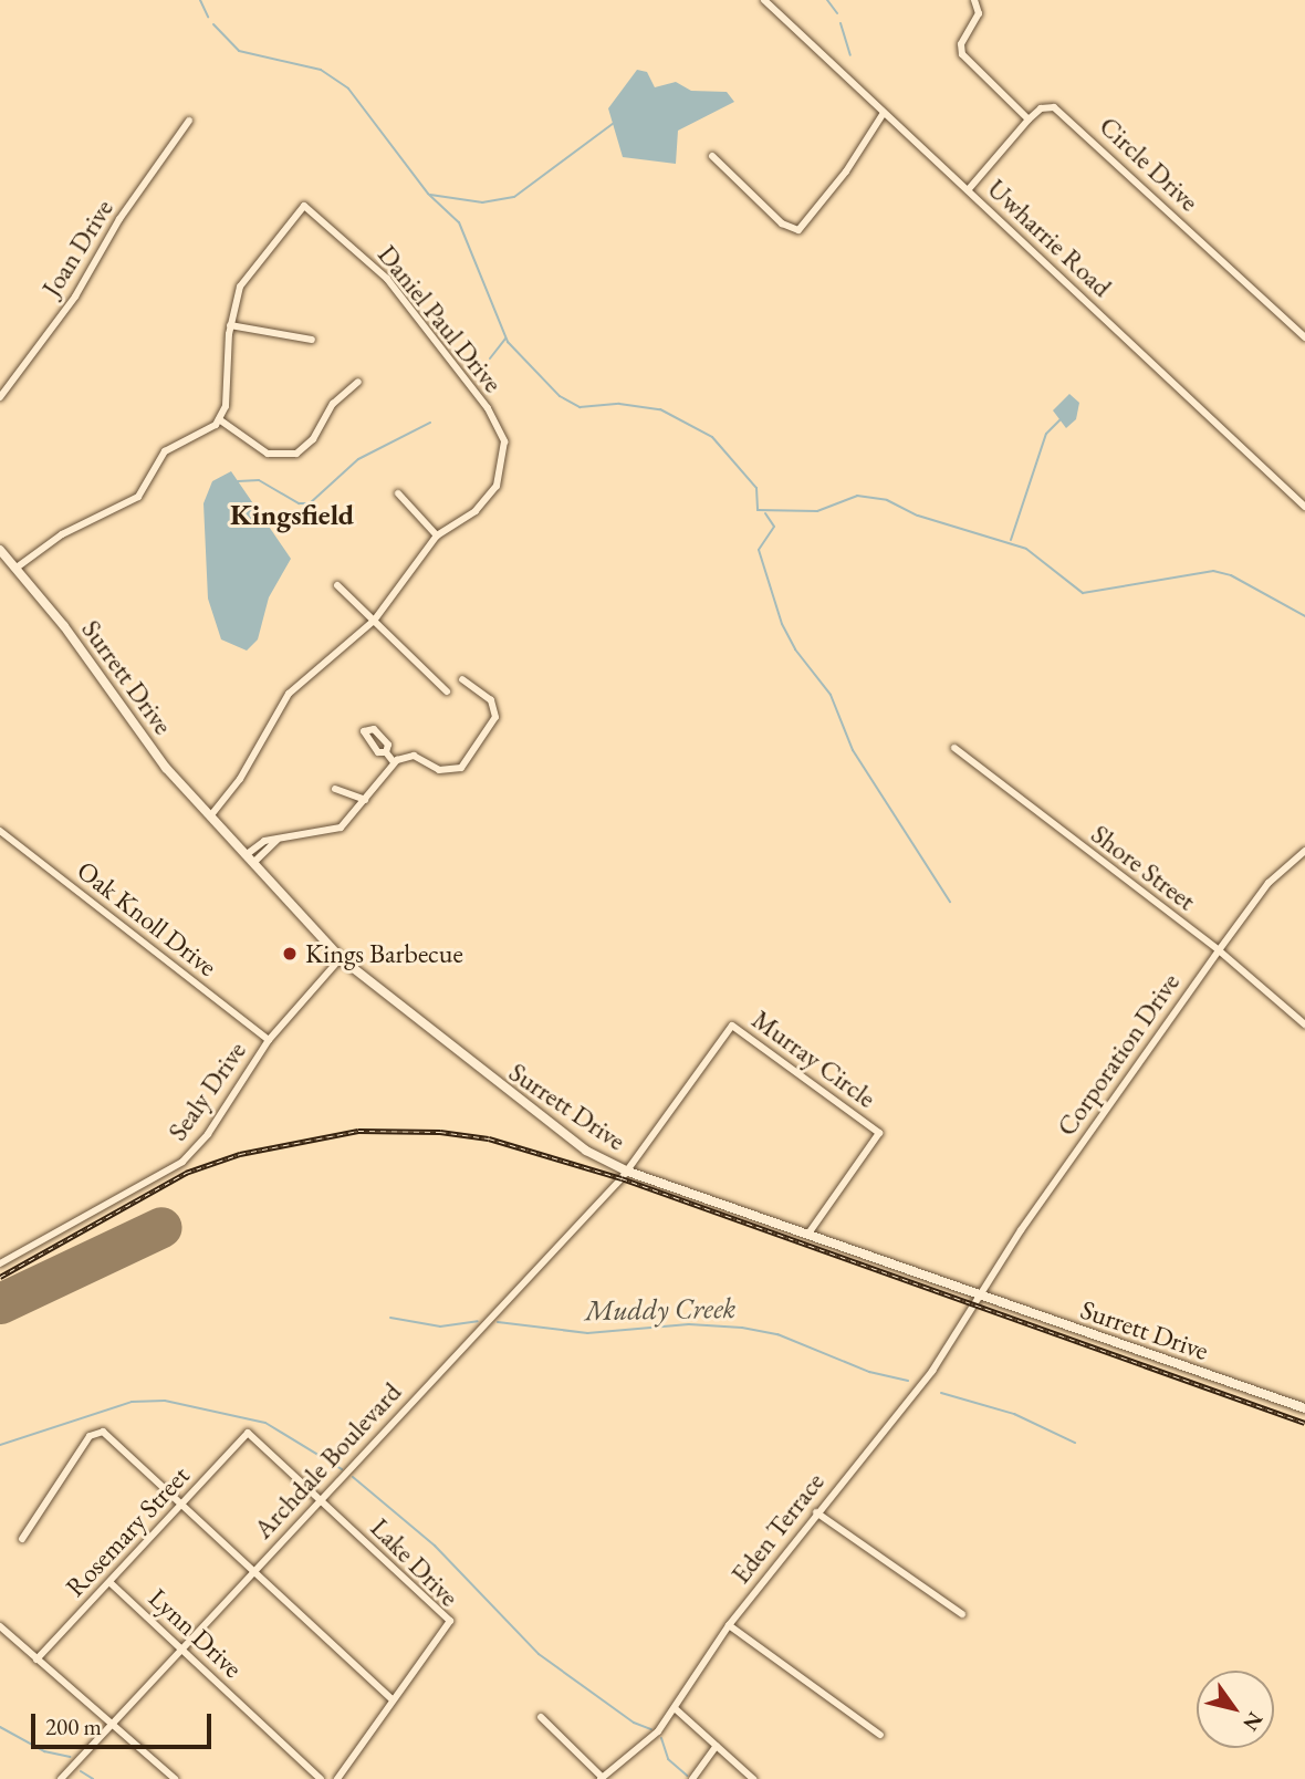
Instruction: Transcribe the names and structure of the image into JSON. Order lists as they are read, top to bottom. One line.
{"streets":{"street":["Circle Drive","Uwharrie Road","Joan Drive","Daniel Paul Drive","Surrett Drive","Shore Street","Oak Knoll Drive","Corporation Drive","Murray Circle","Sealy Drive","Archdale Boulevard","Eden Terrace","Rosemary Street","Lake Drive","Lynn Drive"]},"crossings":[["Daniel Paul Drive","Surrett Drive"],["Surrett Drive","Corporation Drive"],["Surrett Drive","Murray Circle"],["Surrett Drive","Sealy Drive"],["Surrett Drive","Archdale Boulevard"],["Surrett Drive","Eden Terrace"],["Shore Street","Corporation Drive"],["Oak Knoll Drive","Sealy Drive"],["Corporation Drive","Eden Terrace"],["Murray Circle","Archdale Boulevard"],["Archdale Boulevard","Lake Drive"],["Archdale Boulevard","Lynn Drive"],["Rosemary Street","Lake Drive"],["Rosemary Street","Lynn Drive"]],"districts":["Kingsfield"],"water":["Muddy Creek"],"places":["Kings Barbecue"],"scale_bar":"200 m","north":"bottom right"}
